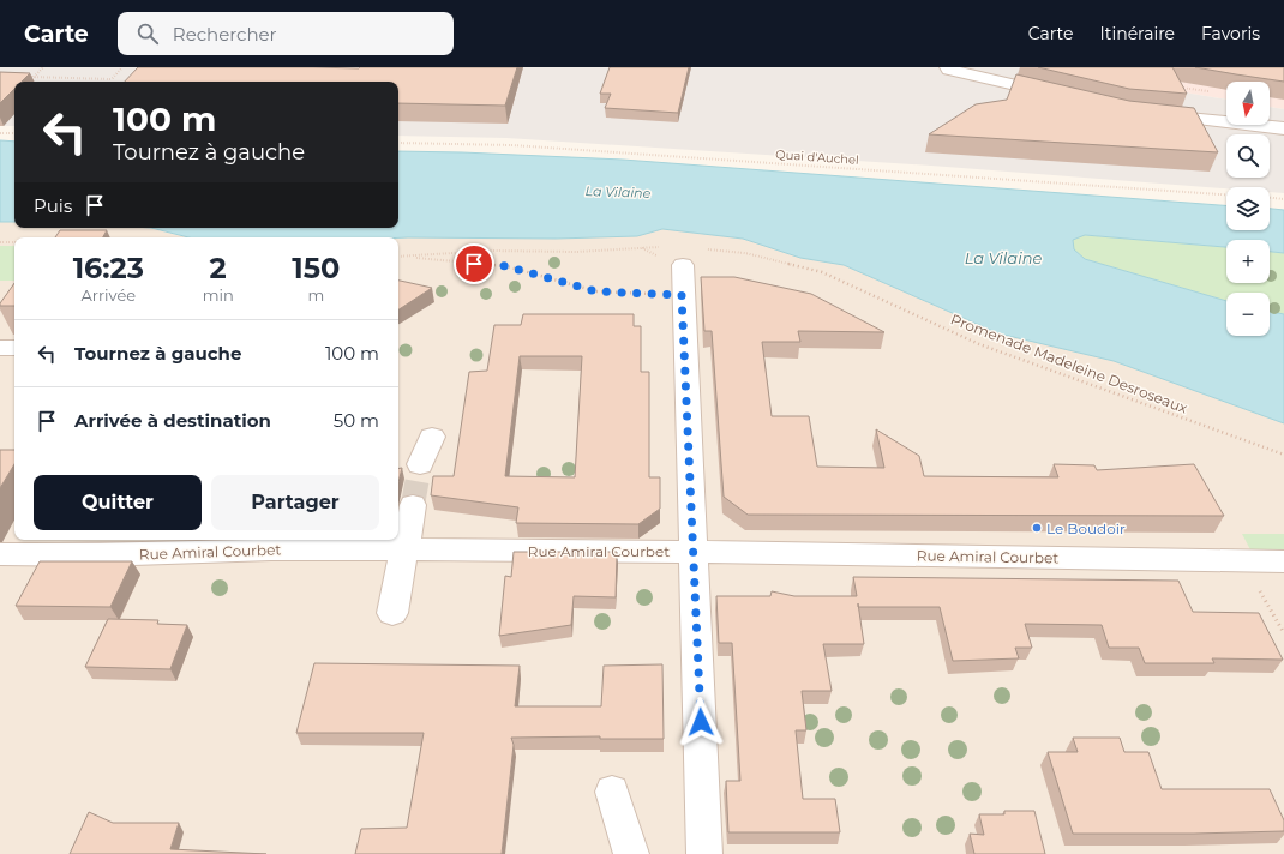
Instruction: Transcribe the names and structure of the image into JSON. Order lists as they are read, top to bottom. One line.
{"streets":{"street":["Rue Amiral Courbet"],"path":["Quai d'Auchel","Promenade Madeleine Desroseaux"]},"water":["La Vilaine"],"places":["Le Boudoir"],"north":"bottom","page":{"header":"Carte","search":"Rechercher","nav":["Carte","Itinéraire","Favoris"],"map_buttons":["+","−"],"turn":["100 m","Tournez à gauche"],"then":"Puis","eta":["16:23","Arrivée","2","min","150","m"],"list":[{"name":"Tournez à gauche","value":"100 m"},{"name":"Arrivée à destination","value":"50 m"}],"buttons":["Quitter","Partager"]}}
